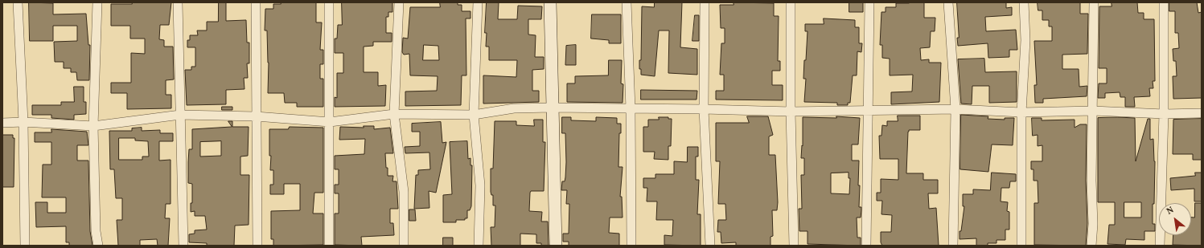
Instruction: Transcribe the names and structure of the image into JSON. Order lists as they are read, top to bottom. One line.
{"north":"top left"}
